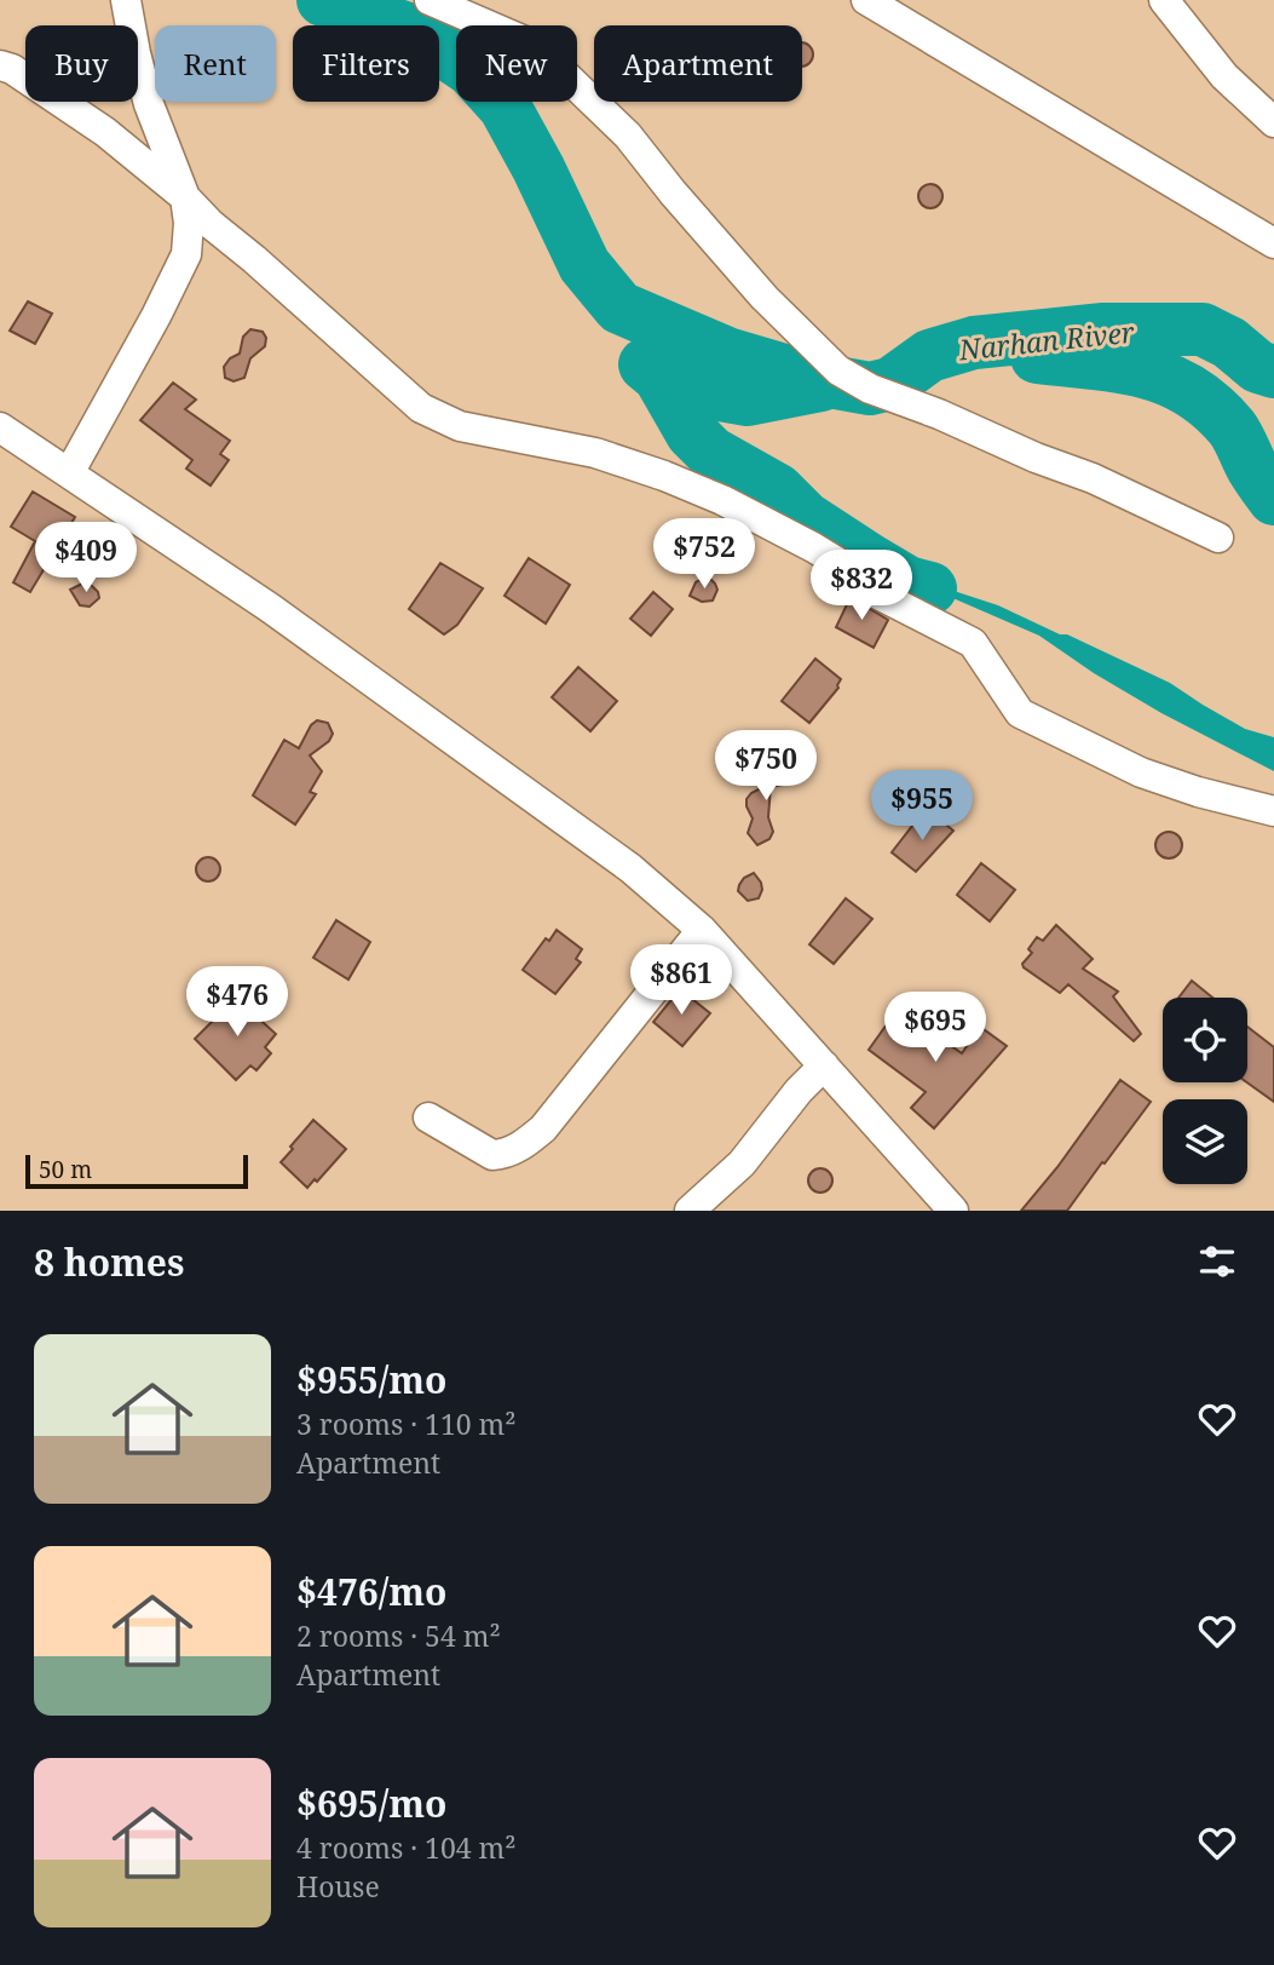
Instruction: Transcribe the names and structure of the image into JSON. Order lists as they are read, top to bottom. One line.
{"water":["Narhan River"],"scale_bar":"50 m","page":{"chip":["Buy","Rent","Filters","New","Apartment"],"price":["$752","$409","$832","$750","$955","$861","$476","$695"],"scale":"50 m","heading":"8 homes","list":[{"name":"$955/mo","note":"3 rooms · 110 m² · Apartment"},{"name":"$476/mo","note":"2 rooms · 54 m² · Apartment"},{"name":"$695/mo","note":"4 rooms · 104 m² · House"}]}}
